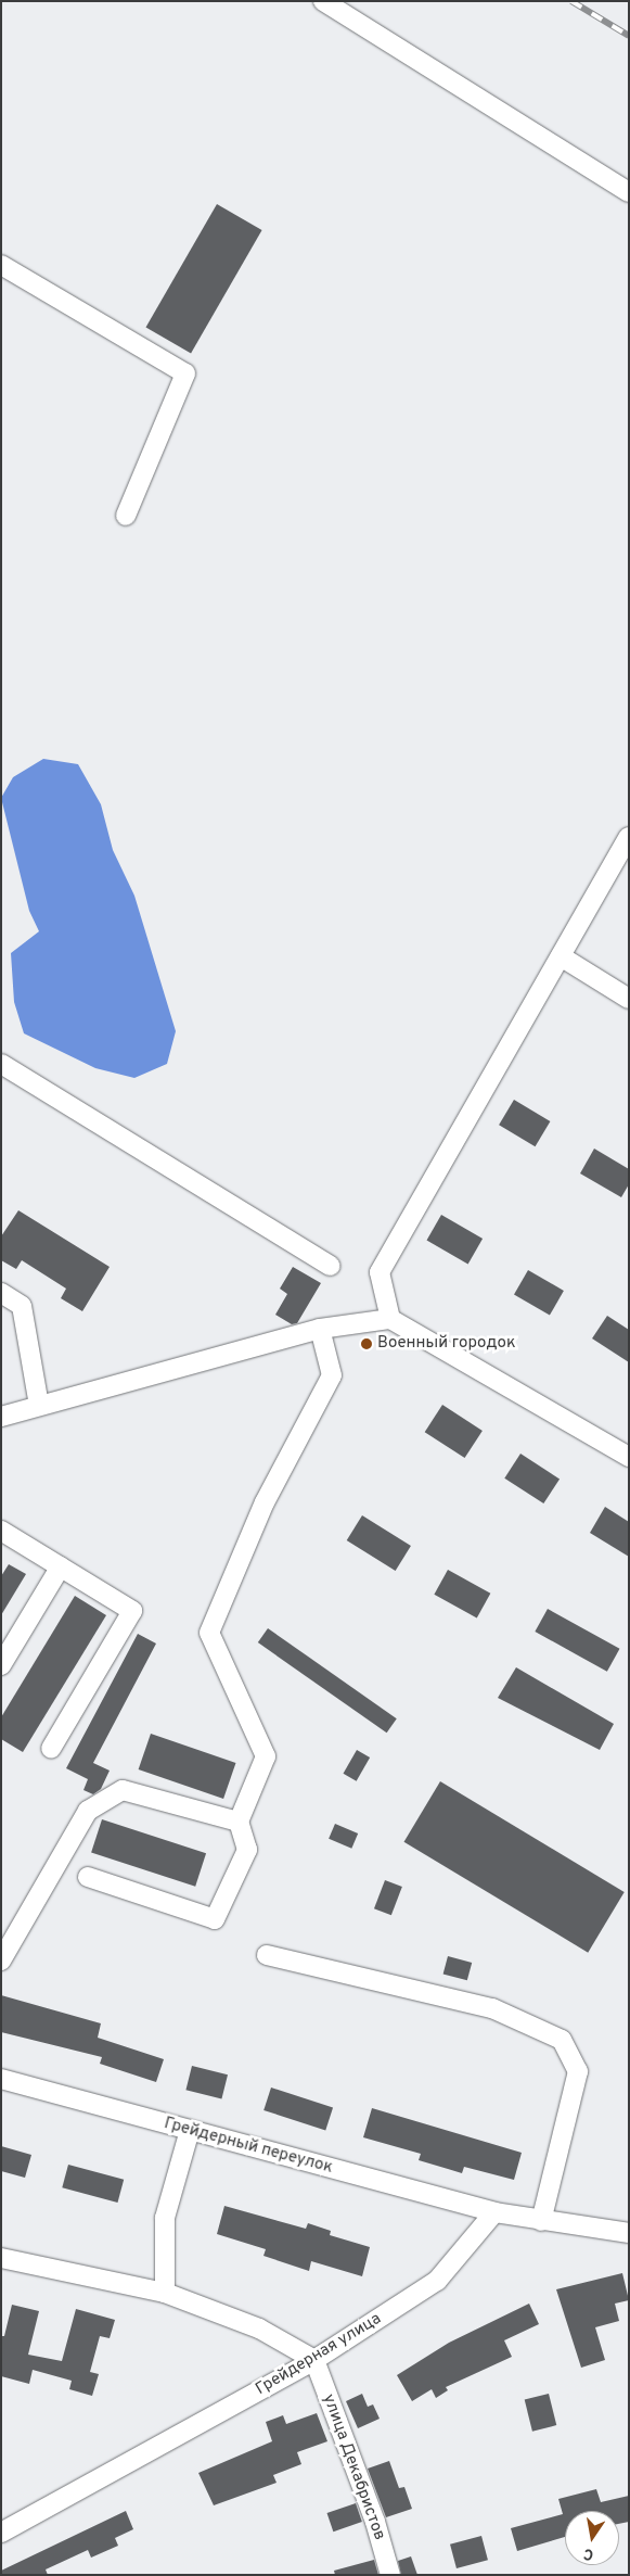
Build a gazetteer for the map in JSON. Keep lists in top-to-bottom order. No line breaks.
{"streets":{"street":["Грейдерный переулок","Грейдерная улица","улица Декабристов"]},"crossings":[["Грейдерный переулок","Грейдерная улица"],["Грейдерная улица","улица Декабристов"]],"places":["Военный городок"],"north":"bottom"}
